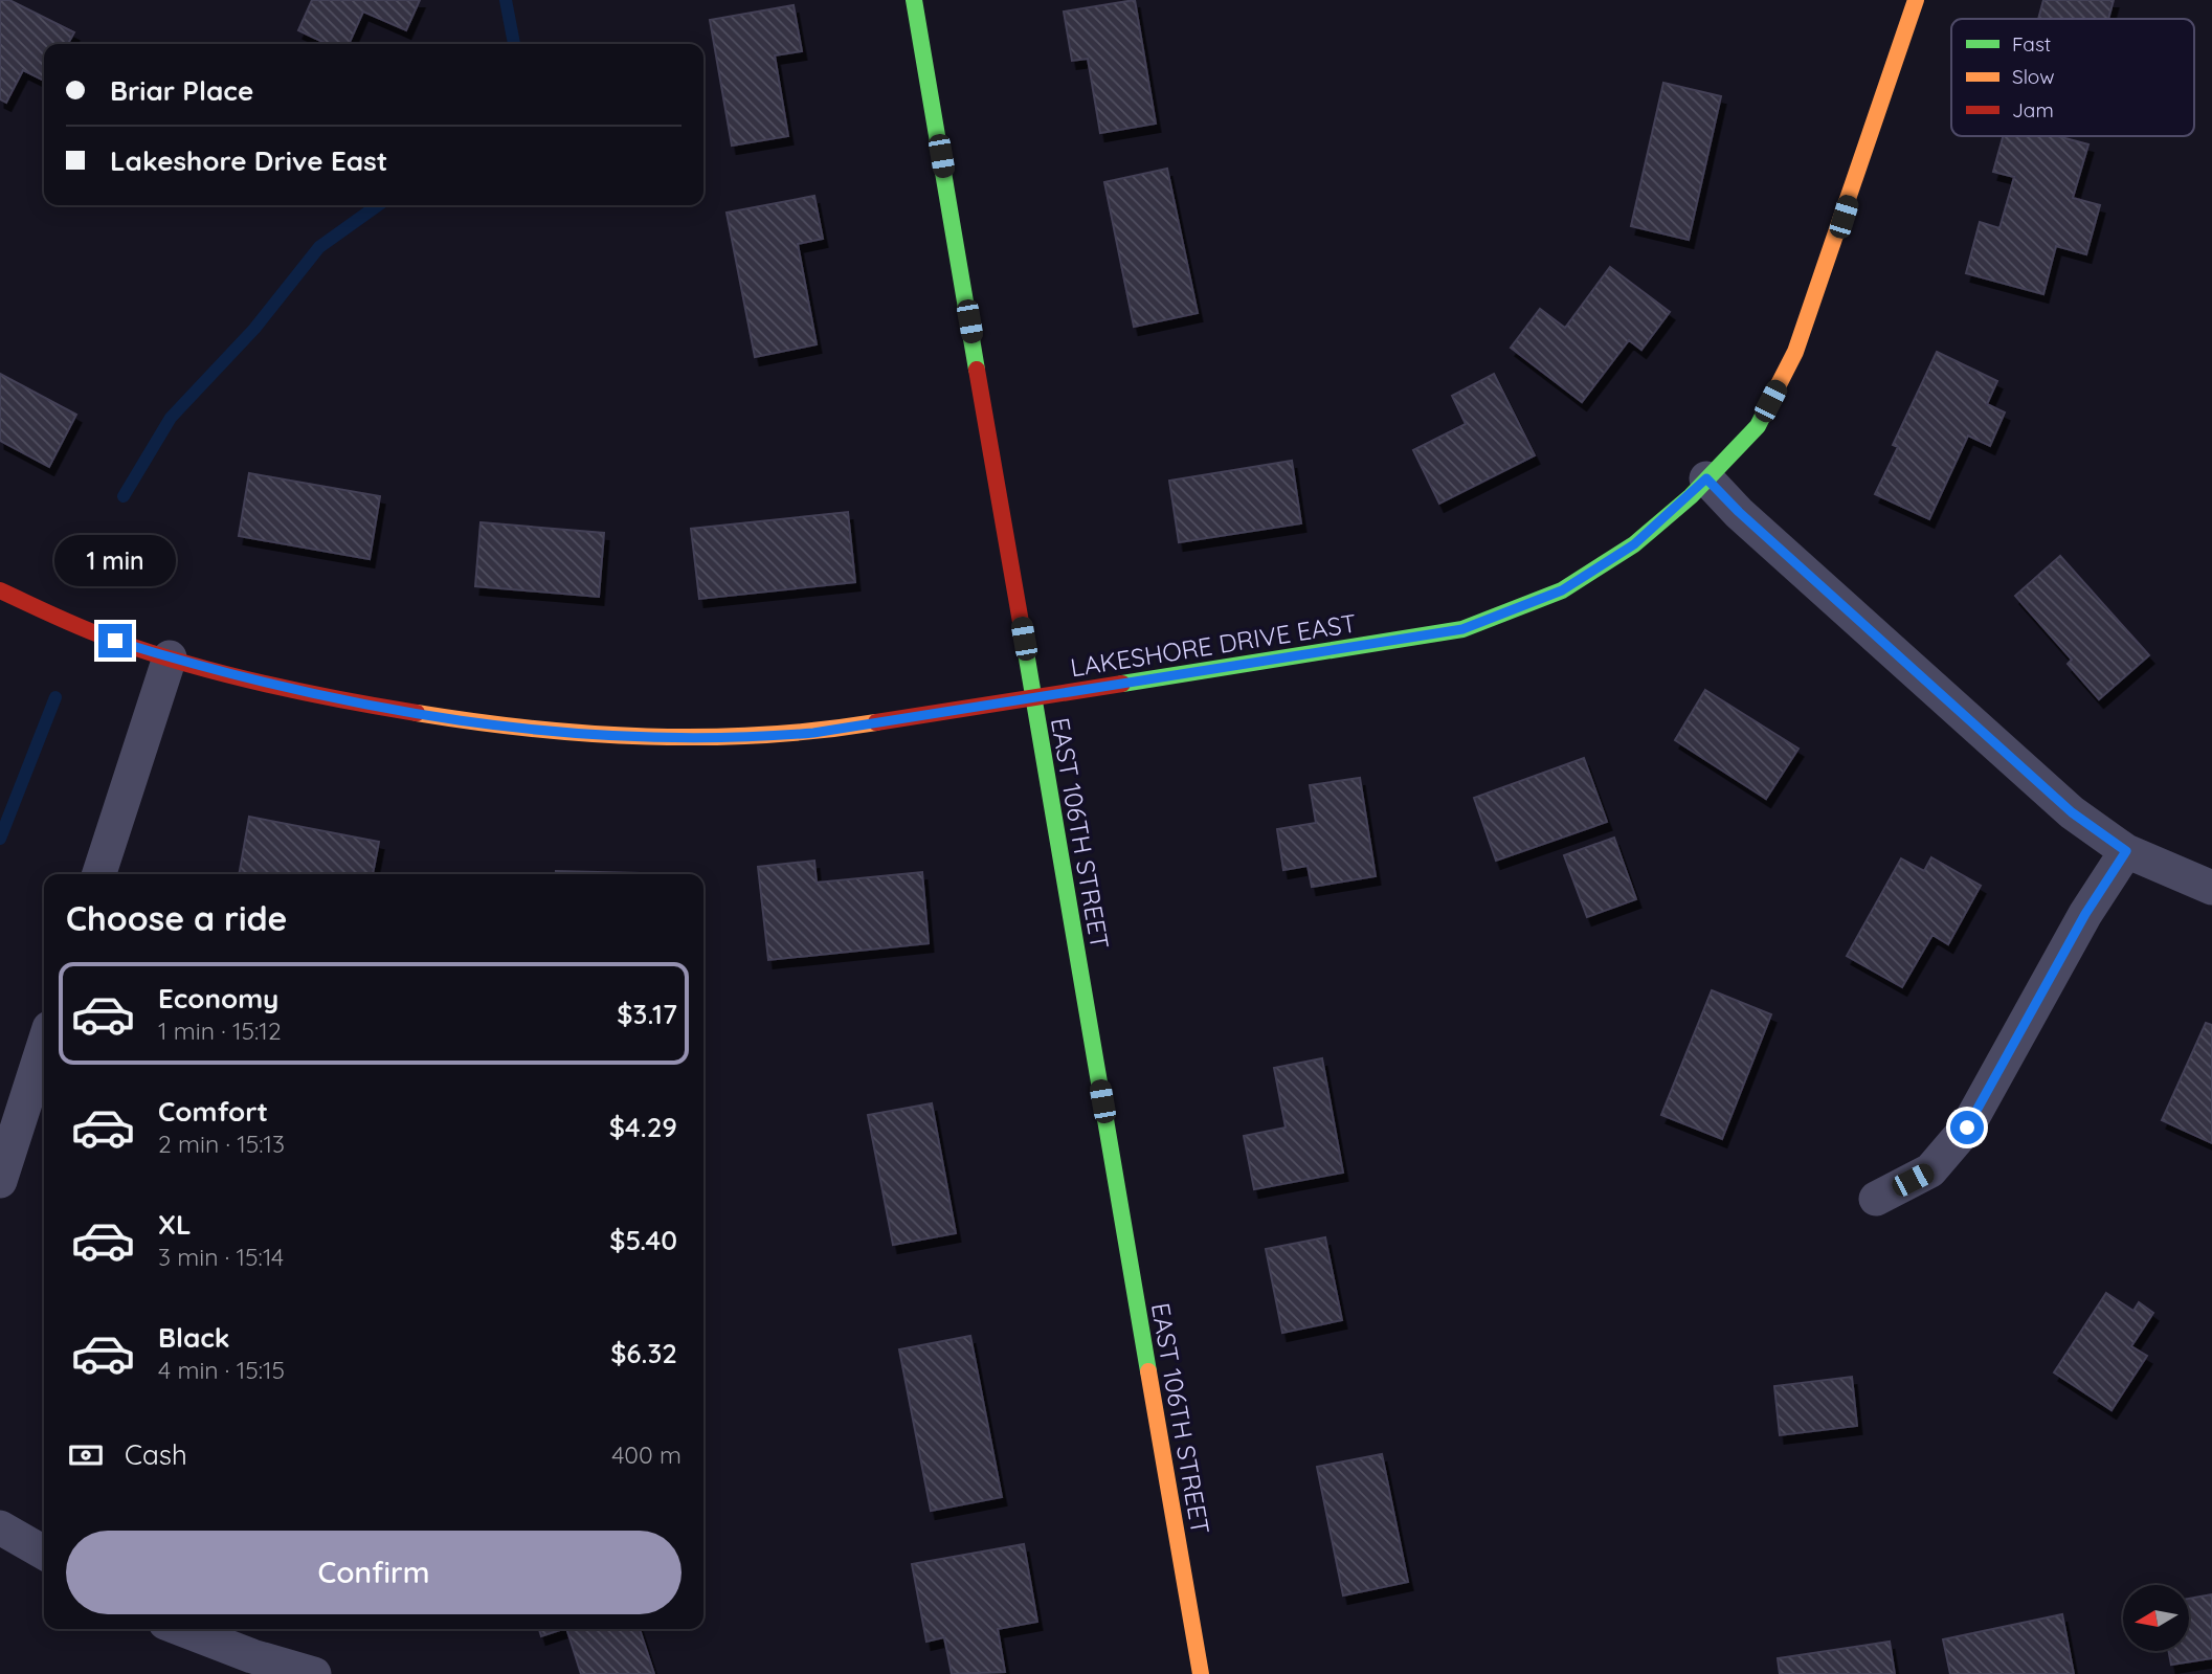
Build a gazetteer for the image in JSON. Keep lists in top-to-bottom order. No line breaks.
{"streets":{"street":["LAKESHORE DRIVE EAST","EAST 106TH STREET"]},"crossings":[["LAKESHORE DRIVE EAST","EAST 106TH STREET"]],"legend":["Fast","Slow","Jam"],"north":"left","page":{"banner":["Briar Place","Lakeshore Drive East"],"bubble":"1 min","heading":"Choose a ride","list":[{"name":"Economy","note":"1 min · 15:12","value":"$3.17"},{"name":"Comfort","note":"2 min · 15:13","value":"$4.29"},{"name":"XL","note":"3 min · 15:14","value":"$5.40"},{"name":"Black","note":"4 min · 15:15","value":"$6.32"}],"pay":["Cash","400 m"],"buttons":"Confirm"}}
